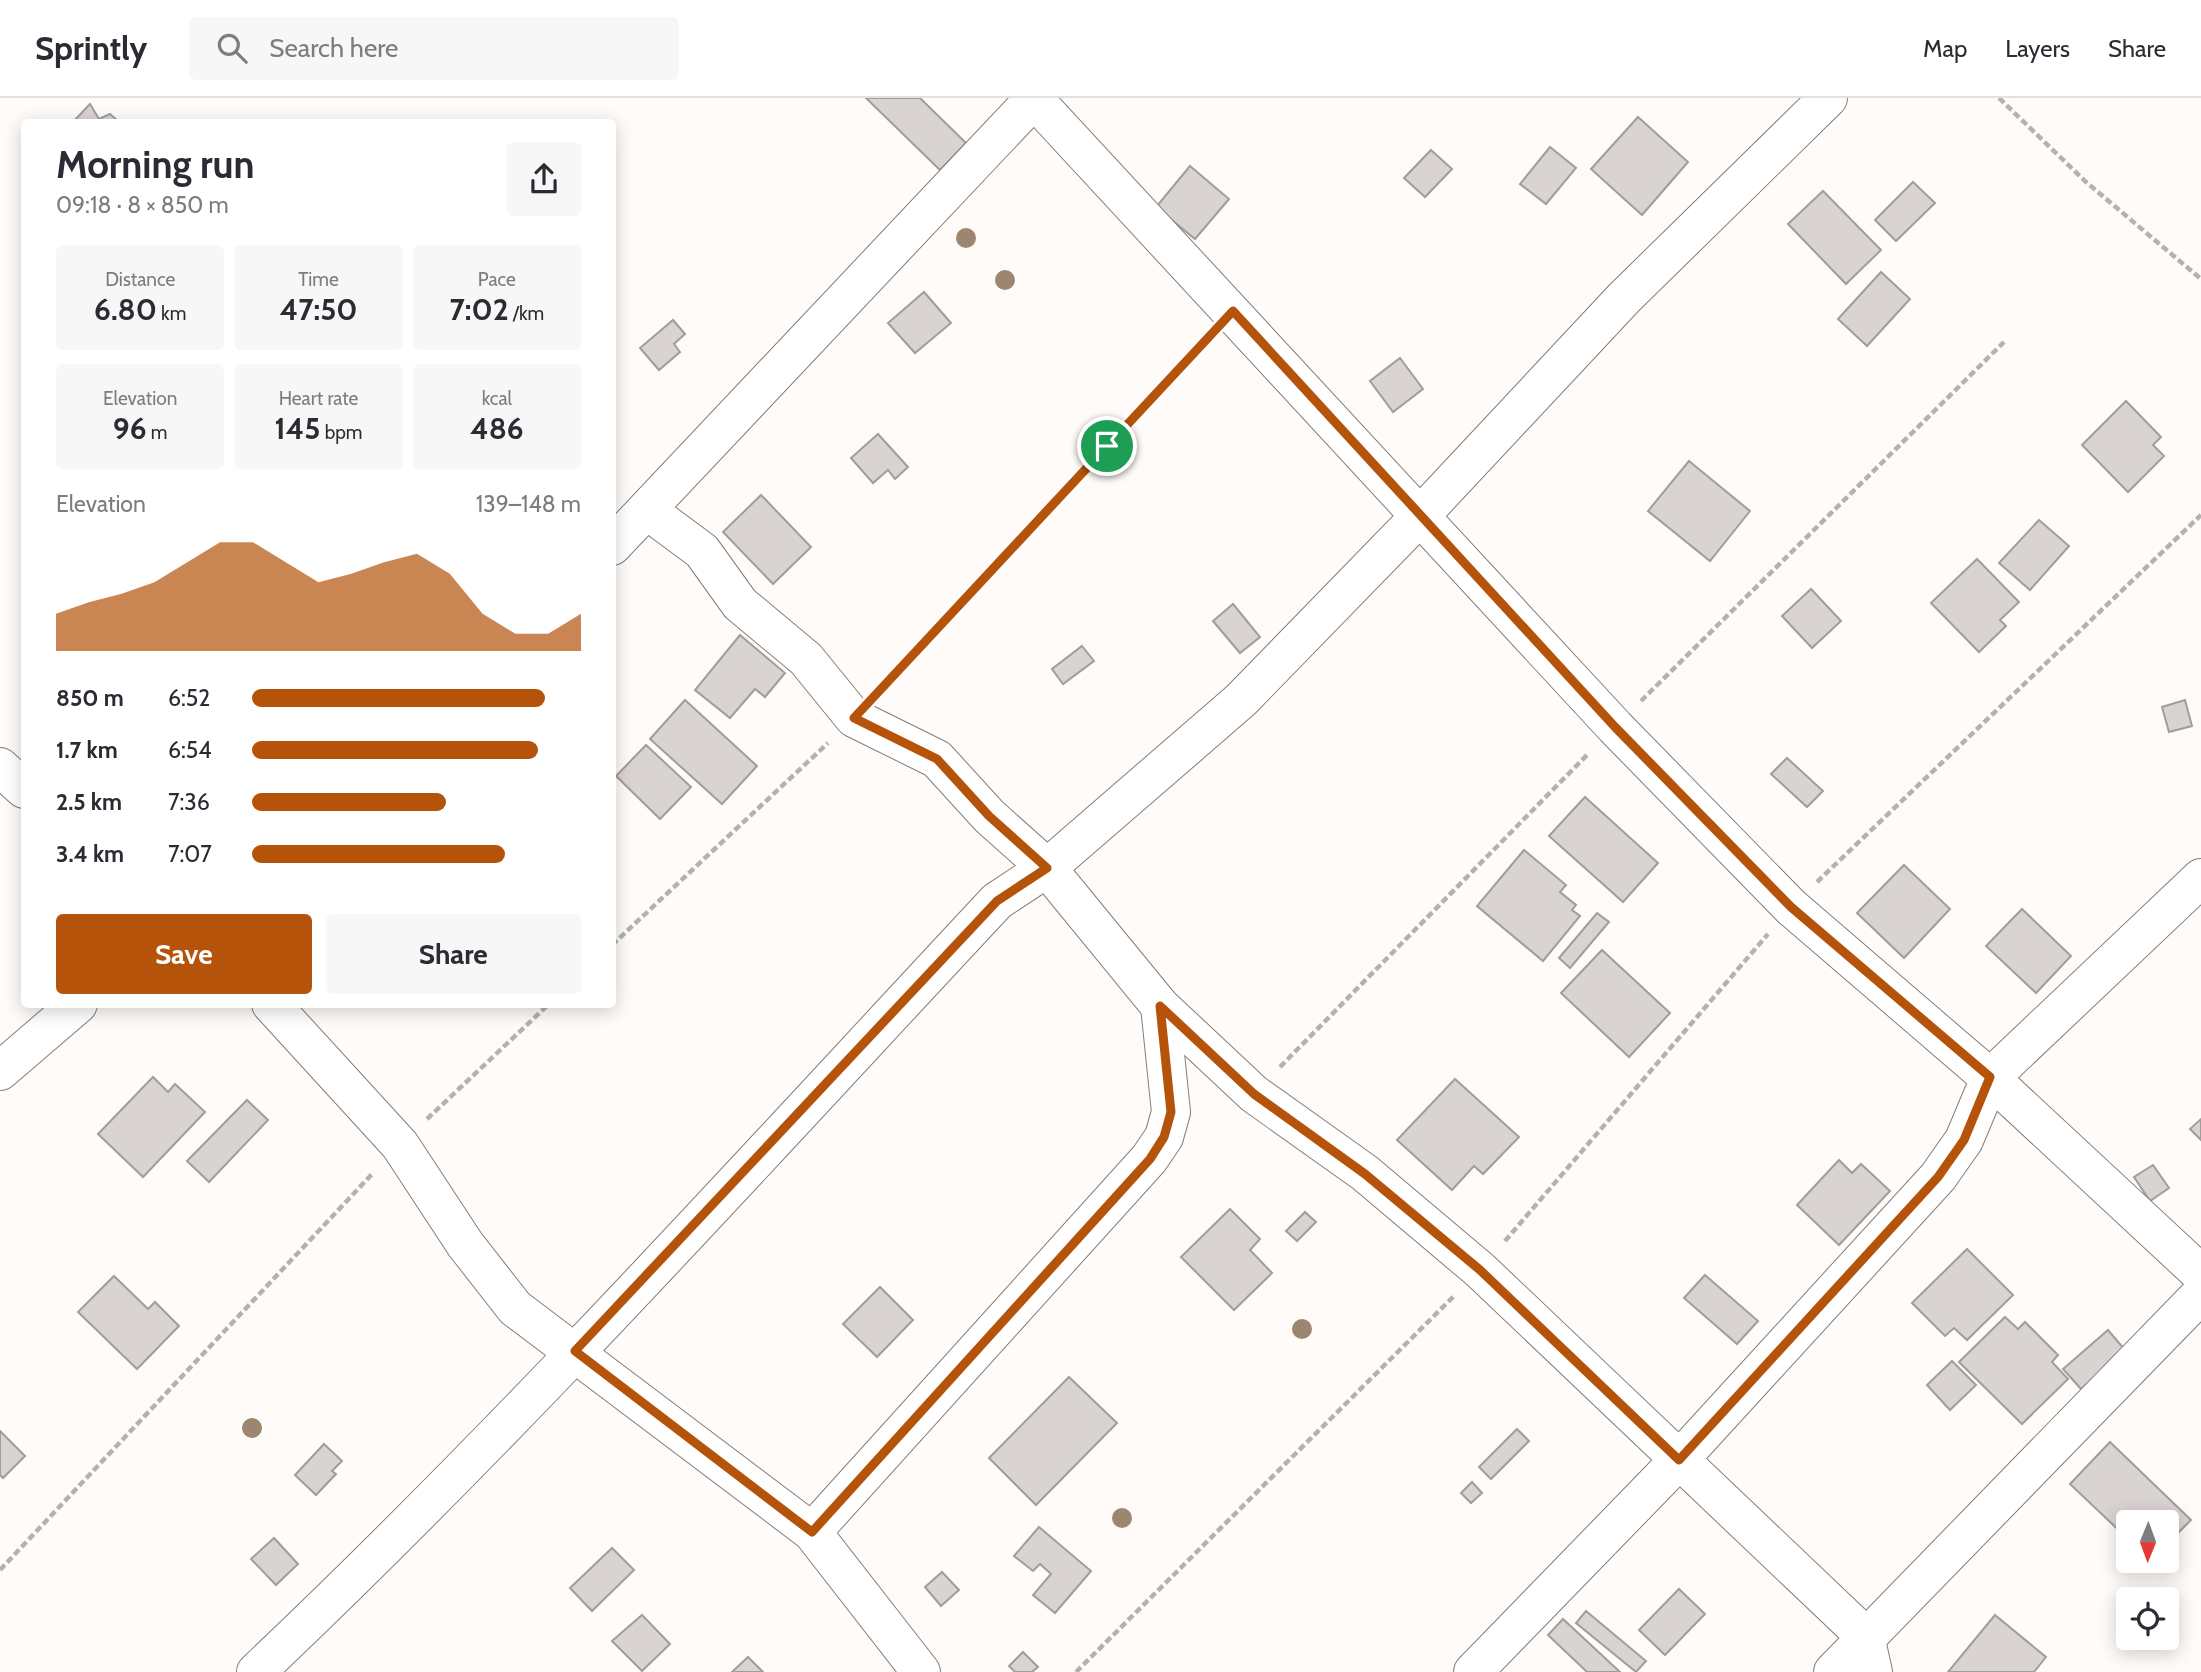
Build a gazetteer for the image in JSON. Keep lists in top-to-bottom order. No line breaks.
{"north":"bottom","page":{"header":"Sprintly","search":"Search here","nav":["Map","Layers","Share"],"heading":["Morning run","09:18 · 8 × 850 m"],"stats":[["Distance","6.80 km"],["Time","47:50"],["Pace","7:02 /km"],["Elevation","96 m"],["Heart rate","145 bpm"],["kcal","486"]],"chart":["Elevation","139–148 m"],"list":[{"name":"850 m","note":"6:52"},{"name":"1.7 km","note":"6:54"},{"name":"2.5 km","note":"7:36"},{"name":"3.4 km","note":"7:07"}],"buttons":["Save","Share"]}}
